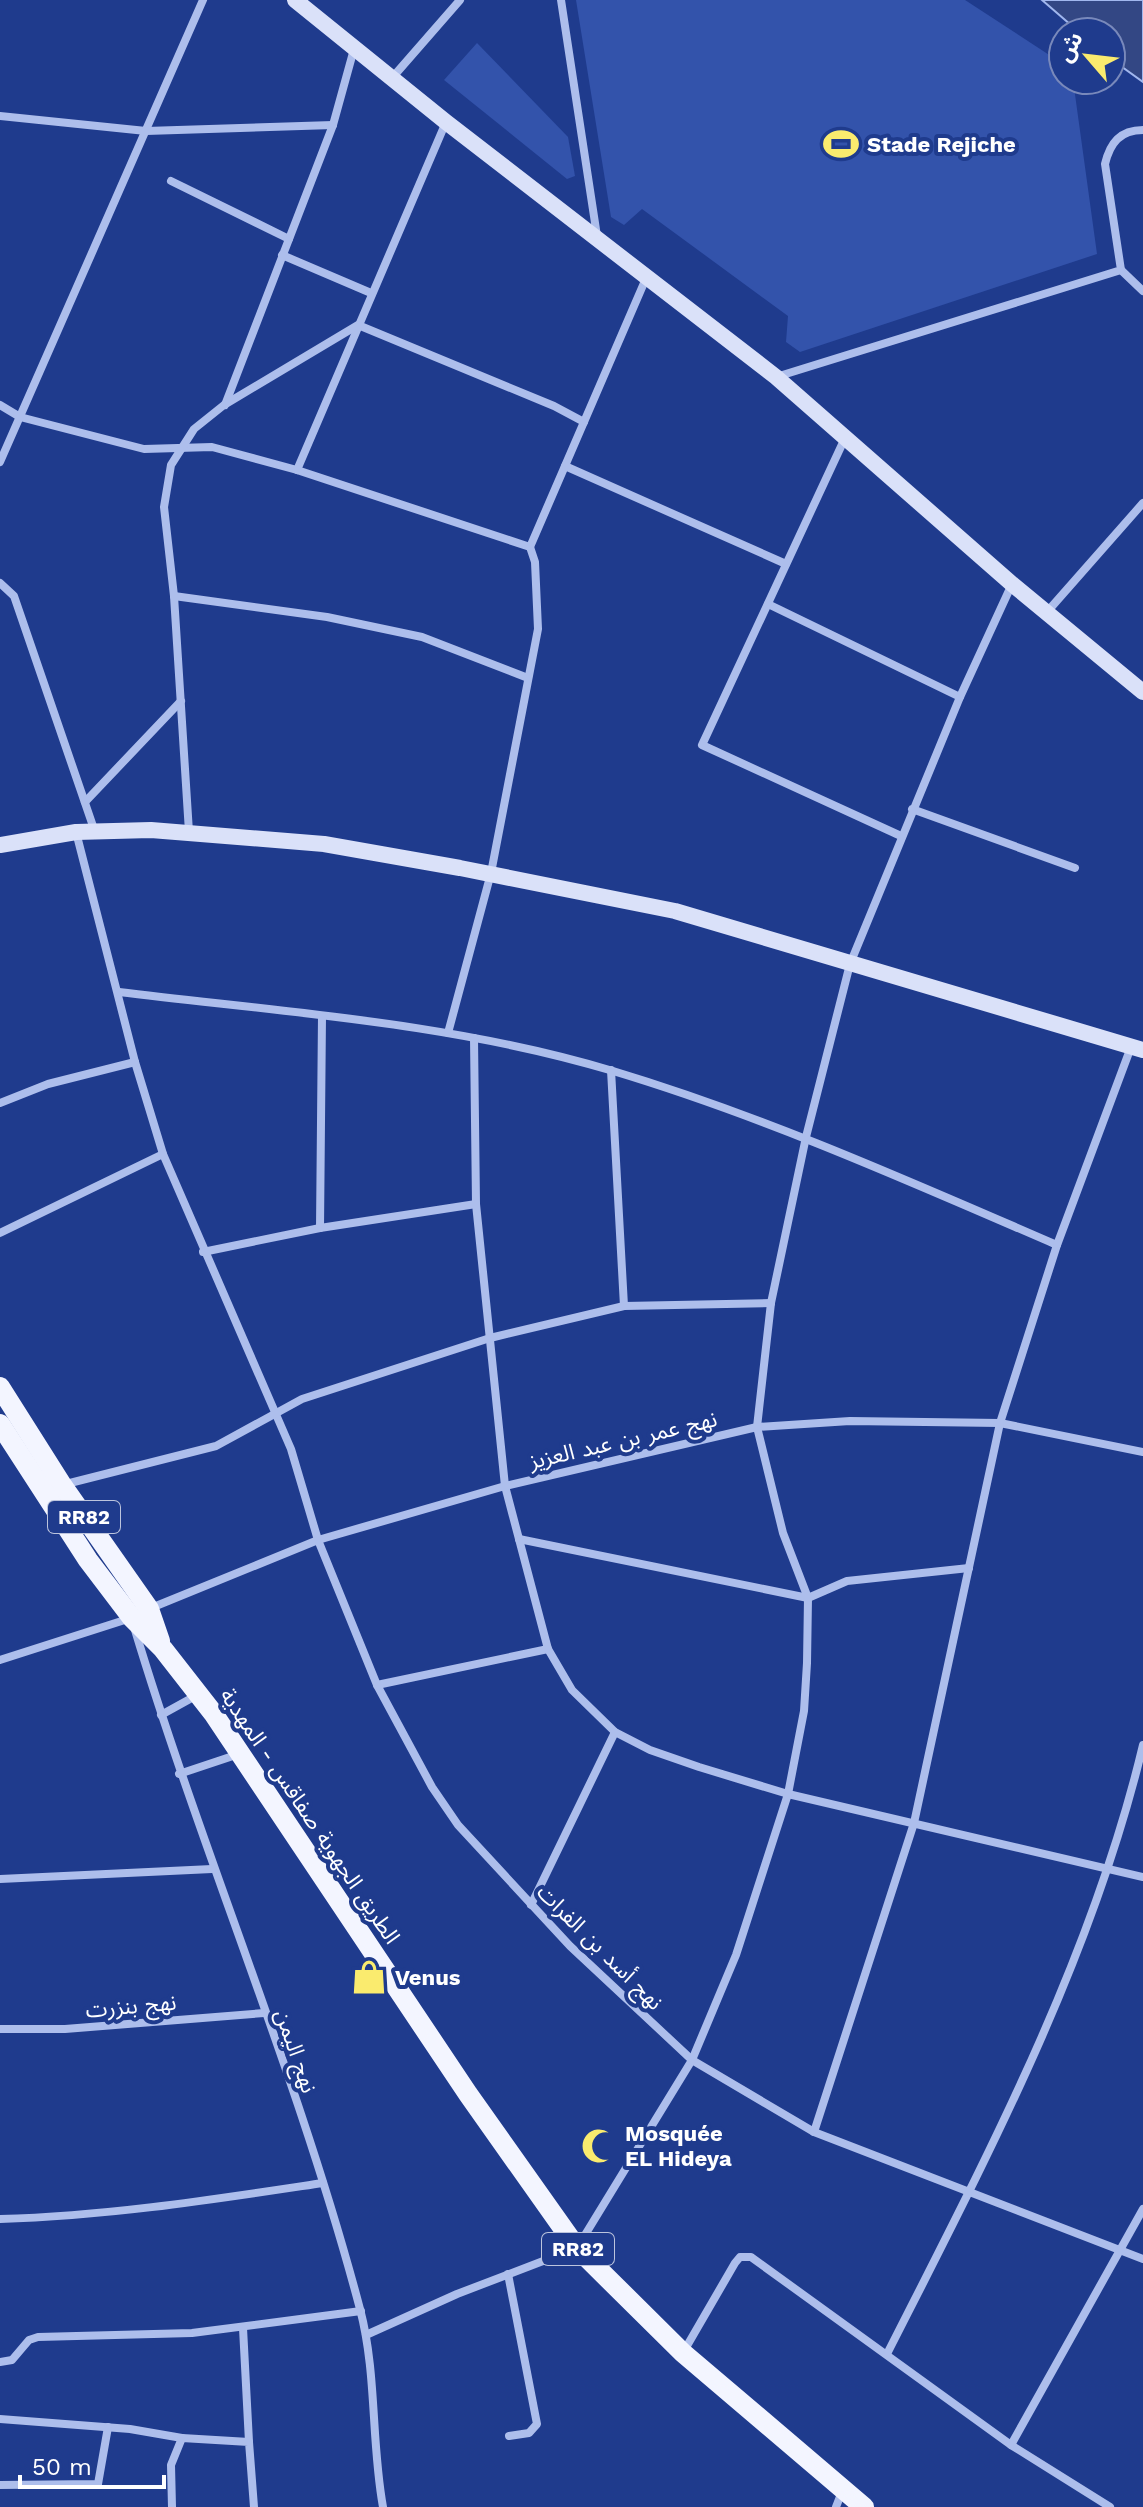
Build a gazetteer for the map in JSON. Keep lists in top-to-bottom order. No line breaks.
{"streets":{"main road":["RR82","الطريق الجهوية صفاقس - المهدية"],"street":["نهج عمر بن عبد العزيز","نهج أسد بن الفرات","نهج بنزرت","نهج اليمن"]},"crossings":[["نهج عمر بن عبد العزيز","الطريق الجهوية صفاقس - المهدية"],["نهج عمر بن عبد العزيز","نهج أسد بن الفرات"],["نهج عمر بن عبد العزيز","نهج اليمن"],["الطريق الجهوية صفاقس - المهدية","نهج اليمن"],["نهج بنزرت","نهج اليمن"]],"places":{"sports":["Stade Rejiche"],"shop":["Venus"],"mosque":["Mosquée EL Hideya"]},"scale_bar":"50 m","north":"top left"}
